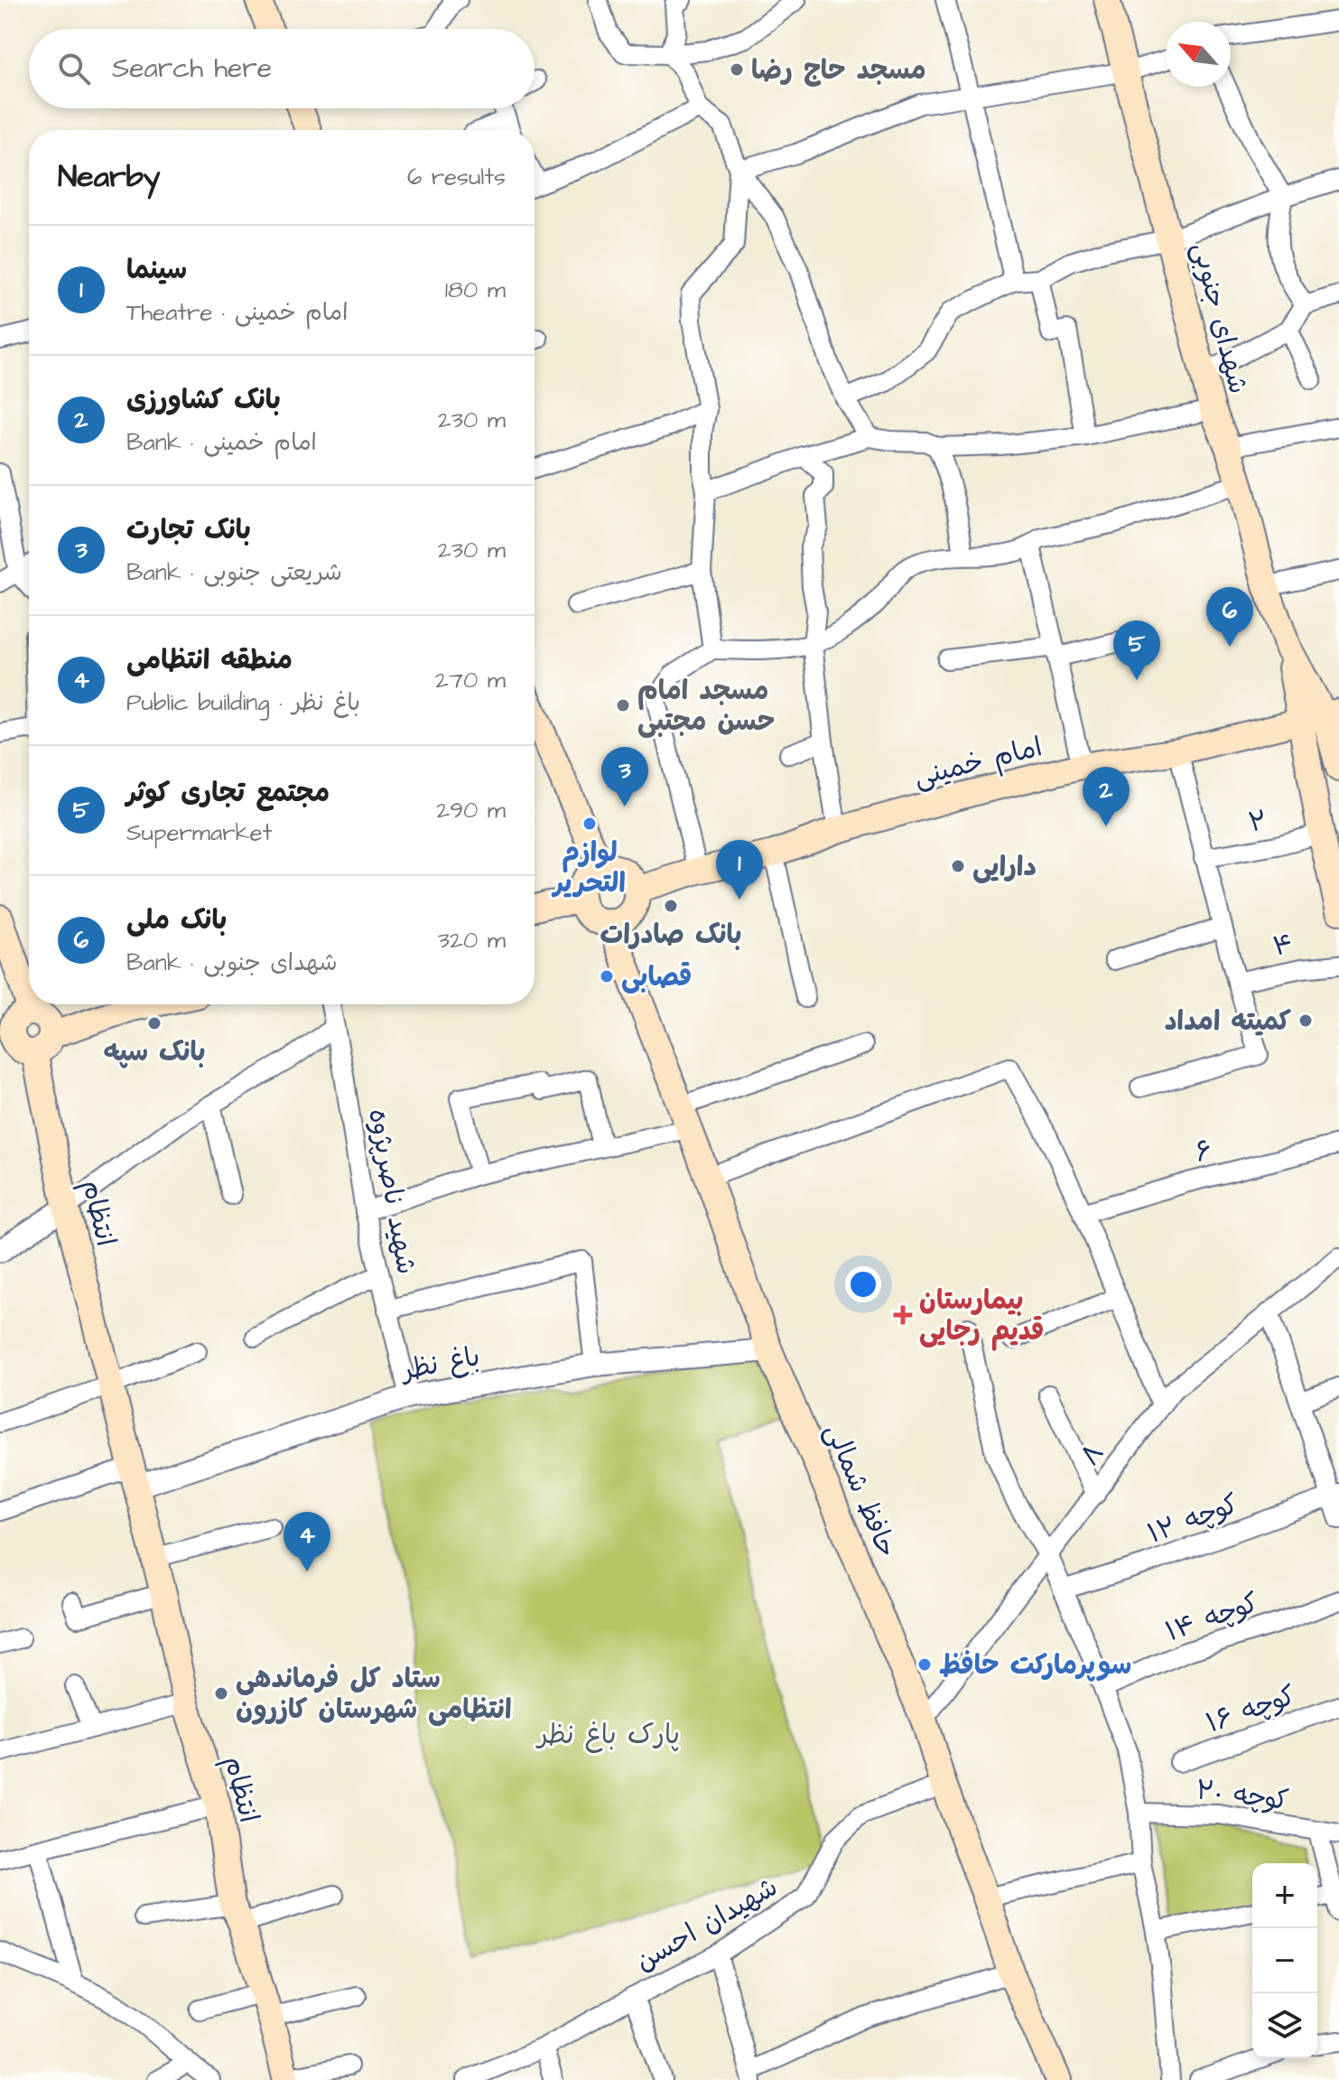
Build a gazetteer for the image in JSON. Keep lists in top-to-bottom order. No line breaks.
{"streets":{"main road":["شهدای جنوبی","امام خمینی","انتظام","حافظ شمالی"],"street":["۲","۴","۶","شهید ناصرپژوه","باغ نظر","۸","کوچه ۱۲","کوچه ۱۴","کوچه ۱۶","کوچه ۲۰","شهیدان احسن"]},"crossings":[["شهدای جنوبی","امام خمینی"],["امام خمینی","حافظ شمالی"],["شهید ناصرپژوه","باغ نظر"],["انتظام","باغ نظر"],["باغ نظر","حافظ شمالی"],["۸","حافظ شمالی"],["حافظ شمالی","شهیدان احسن"]],"parks":["پارک باغ نظر"],"places":{"other":["مسجد حاج رضا","مسجد امام حسن مجتبی","لوازم التحریر","دارایی","بانک صادرات","قصابی","کمیته امداد","بانک سپه","سوپرمارکت حافظ","ستاد کل فرماندهی انتظامی شهرستان کازرون"],"health":["بیمارستان قدیم رجایی"]},"north":"top left","page":{"search":"Search here","heading":["Nearby","6 results"],"list":[{"mark":"1","name":"سینما","note":"Theatre · امام خمینی","value":"180 m"},{"mark":"2","name":"بانک کشاورزی","note":"Bank · امام خمینی","value":"230 m"},{"mark":"3","name":"بانک تجارت","note":"Bank · شریعتی جنوبی","value":"230 m"},{"mark":"4","name":"منطقه انتظامی","note":"Public building · باغ نظر","value":"270 m"},{"mark":"5","name":"مجتمع تجاری کوثر","note":"Supermarket","value":"290 m"},{"mark":"6","name":"بانک ملی","note":"Bank · شهدای جنوبی","value":"320 m"}],"pins":["6","5","3","2","1","4"],"map_buttons":["+","−"]}}
